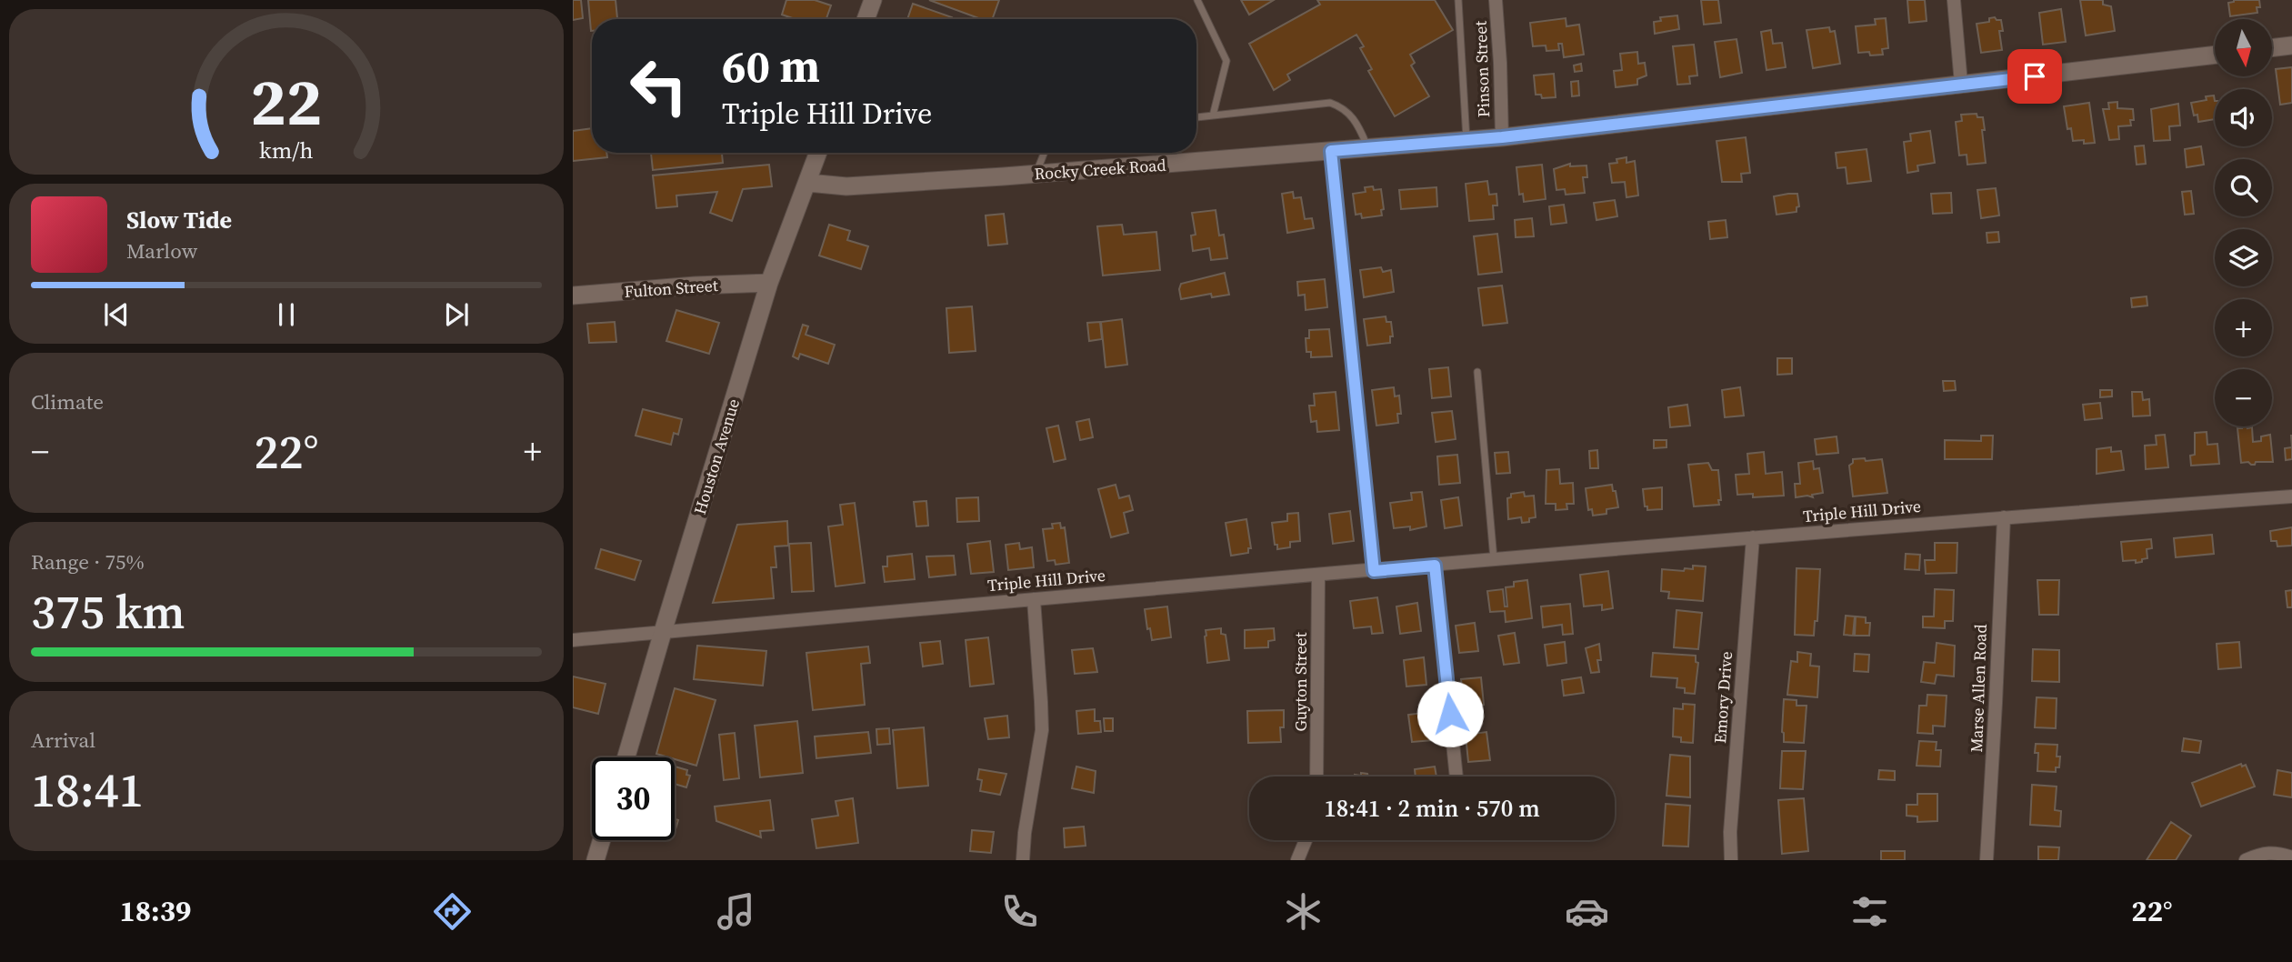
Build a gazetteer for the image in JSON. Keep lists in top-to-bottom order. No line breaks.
{"streets":{"street":["Pinson Street","Rocky Creek Road","Fulton Street","Houston Avenue","Triple Hill Drive","Guyton Street","Marse Allen Road","Emory Drive"]},"crossings":[["Pinson Street","Rocky Creek Road"],["Rocky Creek Road","Houston Avenue"],["Fulton Street","Houston Avenue"],["Houston Avenue","Triple Hill Drive"],["Triple Hill Drive","Guyton Street"],["Triple Hill Drive","Marse Allen Road"],["Triple Hill Drive","Emory Drive"]],"north":"bottom","page":{"map_buttons":["+","−"],"turn":["60 m","Triple Hill Drive"],"song":["Slow Tide","Marlow"],"tile":["Climate",["Range · 75%","375 km"],["Arrival","18:41"]],"heat":["−","22°","+"],"limit":"30","trip":"18:41 · 2 min · 570 m","tabs":["18:39","22°"],"gauge":["22","km/h"]}}
